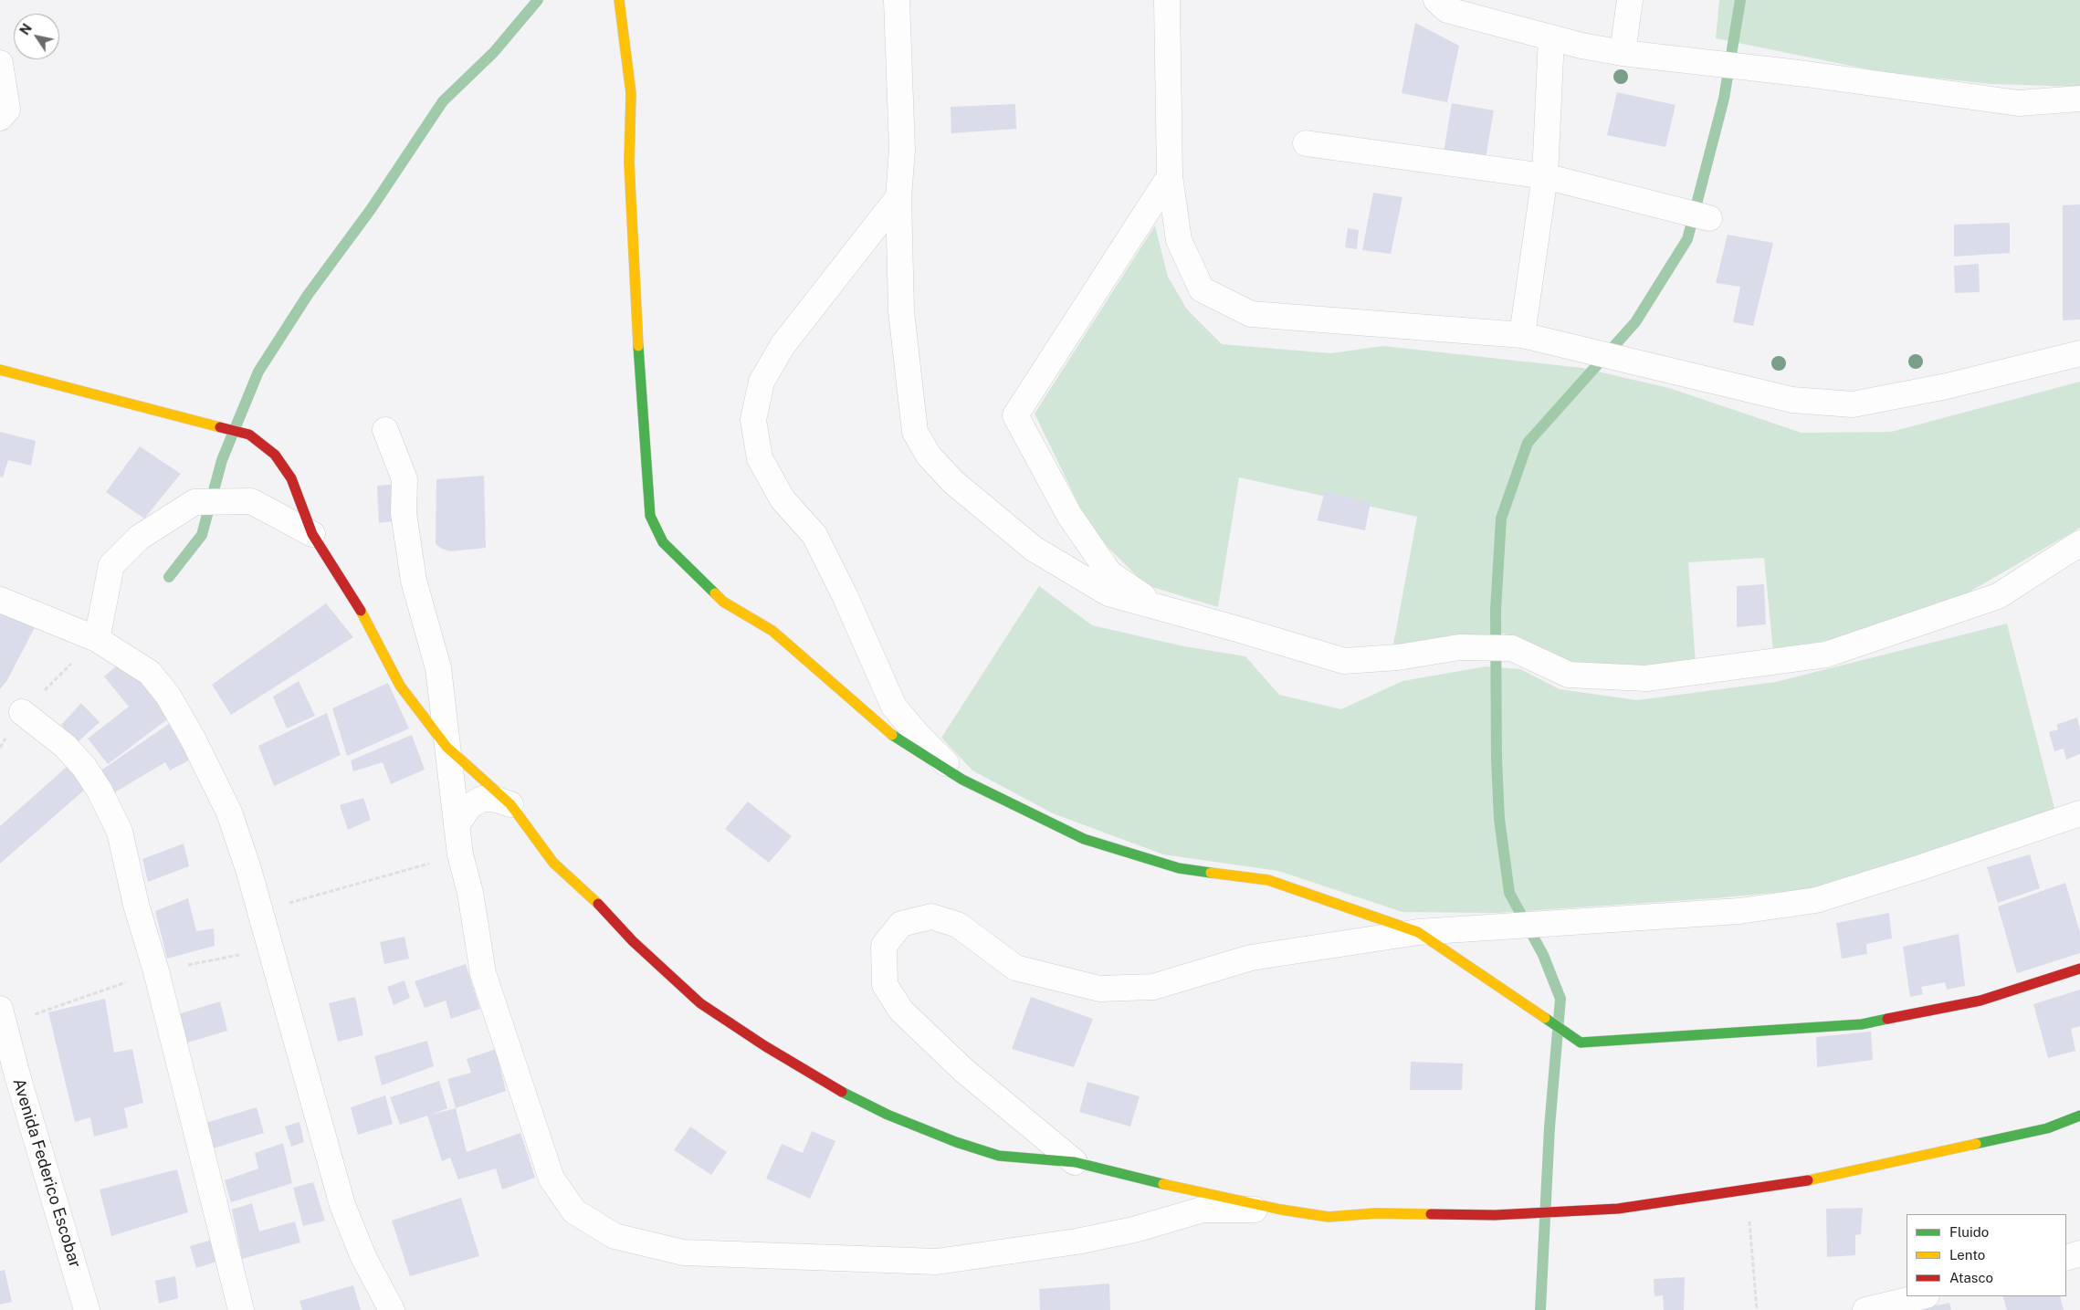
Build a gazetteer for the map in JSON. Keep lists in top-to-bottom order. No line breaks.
{"streets":{"street":["Avenida Federico Escobar"]},"legend":["Fluido","Lento","Atasco"],"north":"top left"}
